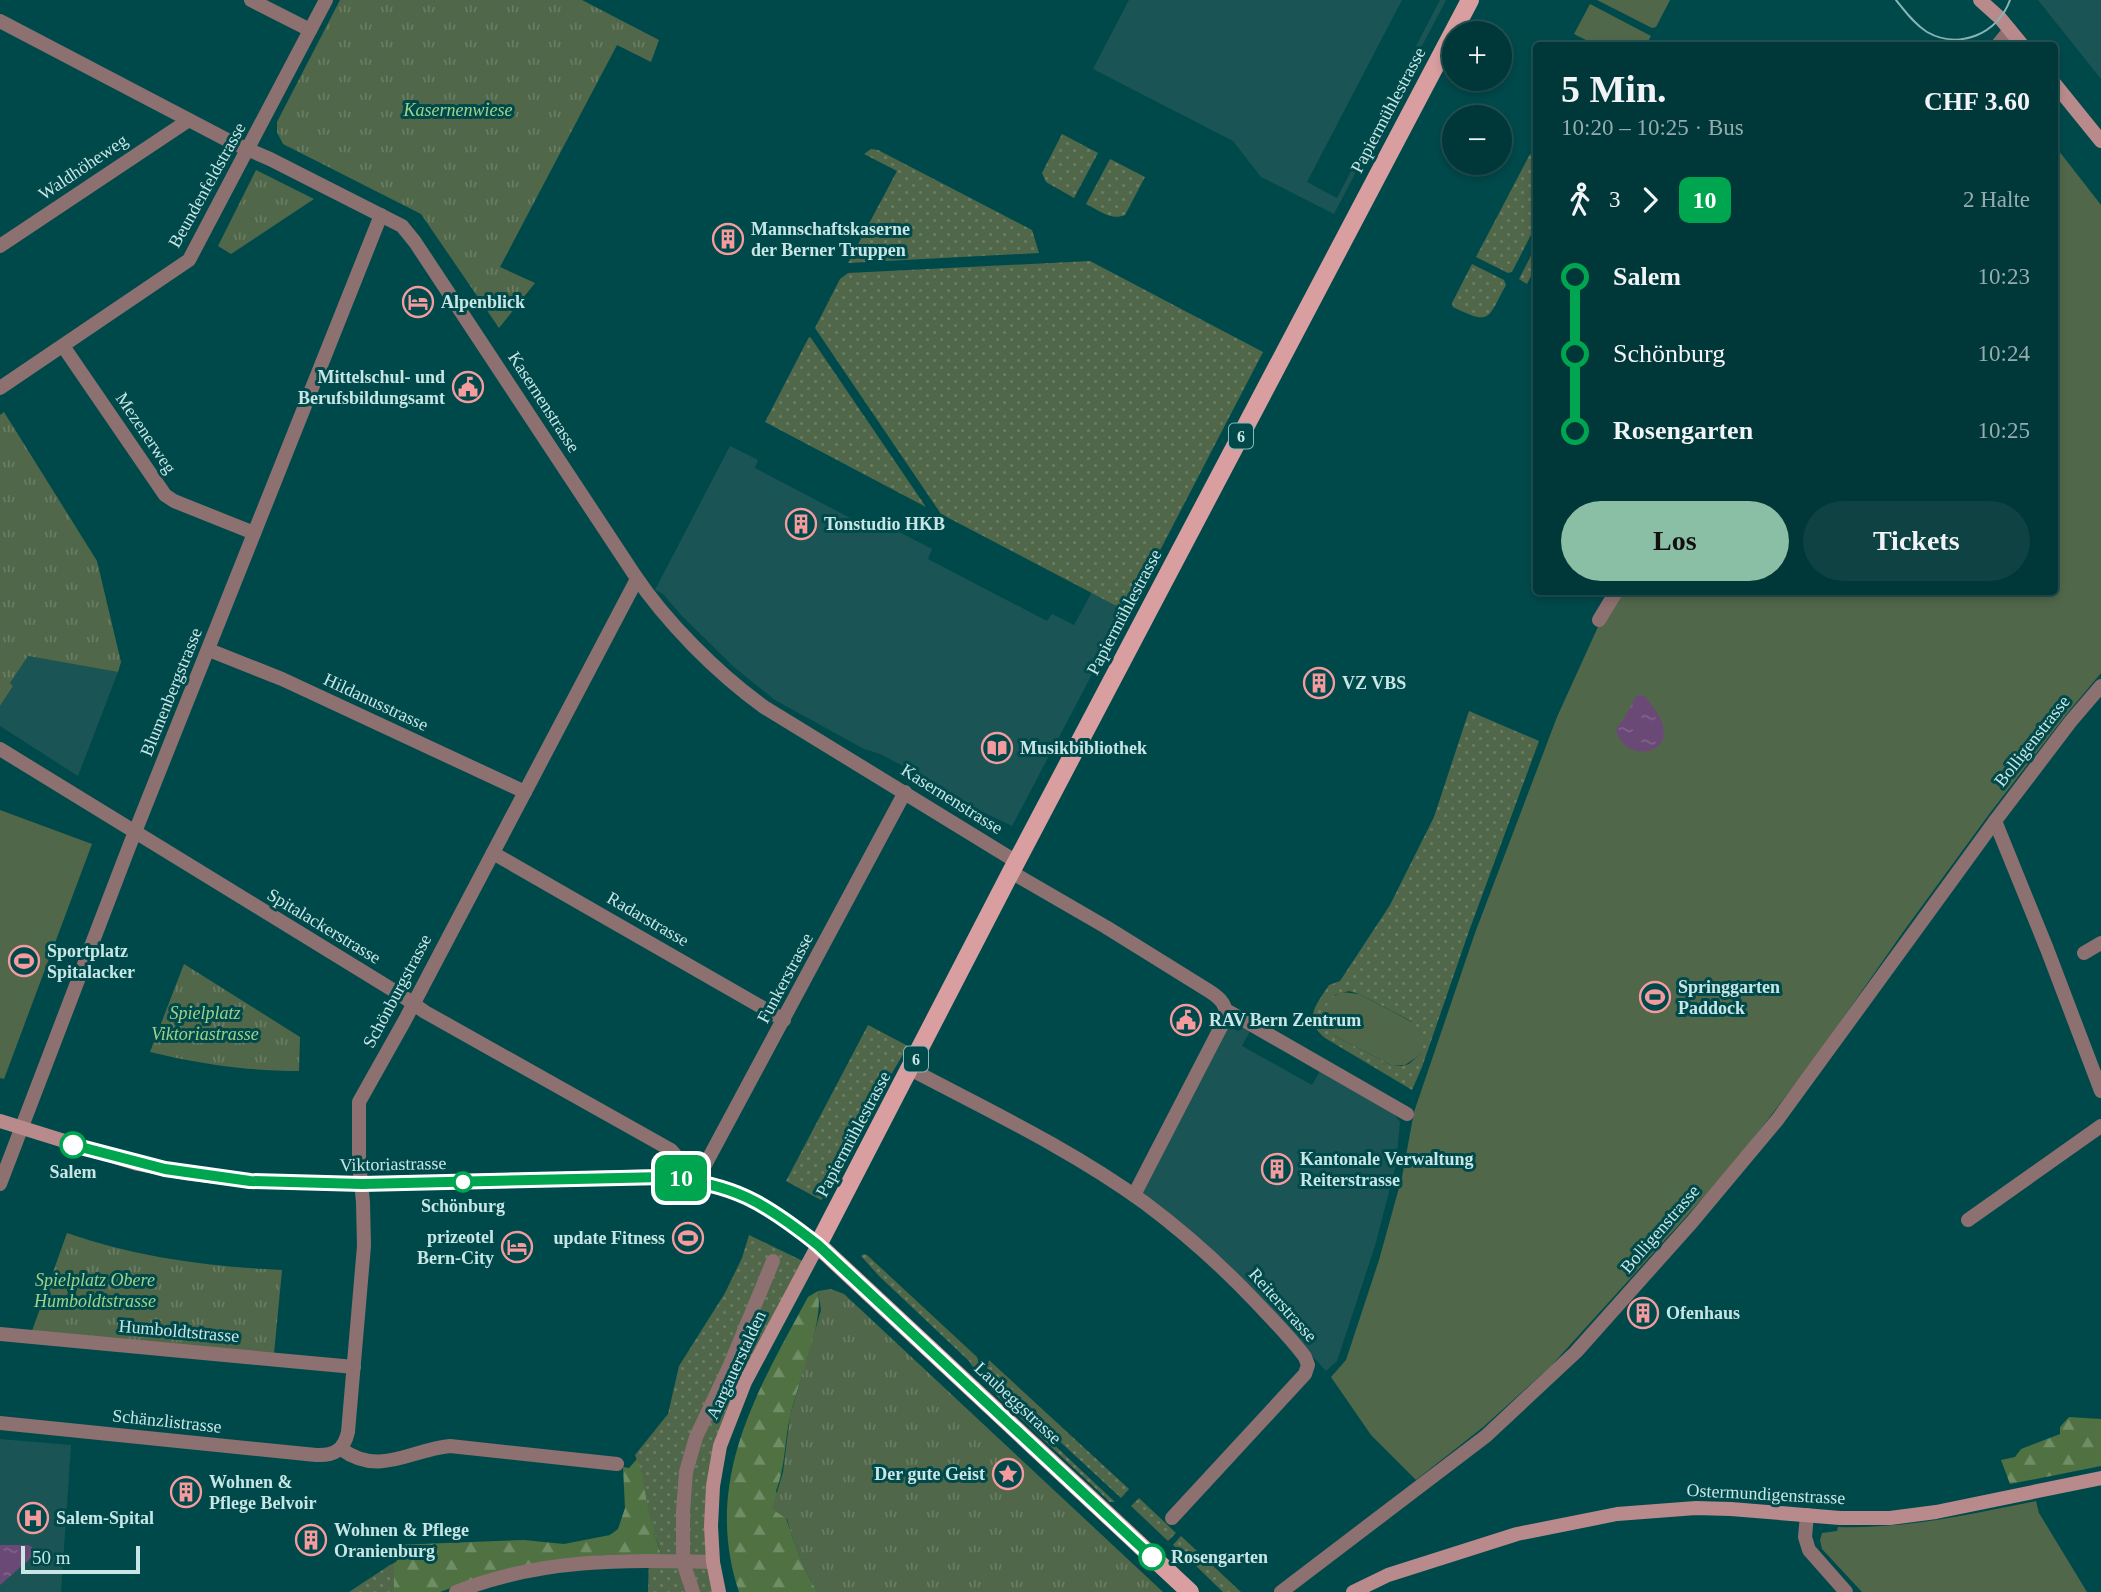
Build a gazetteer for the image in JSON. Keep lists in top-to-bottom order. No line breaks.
{"streets":{"main road":["Papiermühlestrasse","6","Viktoriastrasse","Aargauerstalden","Laubeggstrasse","Ostermundigenstrasse"],"street":["Waldhöheweg","Beundenfeldstrasse","Kasernenstrasse","Mezenerweg","Blumenbergstrasse","Hildanusstrasse","Bolligenstrasse","Radarstrasse","Spitalackerstrasse","Funkerstrasse","Schönburgstrasse","Reiterstrasse","Humboldtstrasse","Schänzlistrasse"]},"crossings":[["Papiermühlestrasse","Kasernenstrasse"],["Papiermühlestrasse","Viktoriastrasse"],["Papiermühlestrasse","Reiterstrasse"],["Papiermühlestrasse","Aargauerstalden"],["Papiermühlestrasse","Laubeggstrasse"],["Waldhöheweg","Kasernenstrasse"],["Beundenfeldstrasse","Kasernenstrasse"],["Beundenfeldstrasse","Mezenerweg"],["Kasernenstrasse","Blumenbergstrasse"],["Kasernenstrasse","Funkerstrasse"],["Kasernenstrasse","Schönburgstrasse"],["Mezenerweg","Blumenbergstrasse"],["Blumenbergstrasse","Hildanusstrasse"],["Blumenbergstrasse","Spitalackerstrasse"],["Blumenbergstrasse","Viktoriastrasse"],["Hildanusstrasse","Schönburgstrasse"],["Radarstrasse","Funkerstrasse"],["Radarstrasse","Schönburgstrasse"],["Spitalackerstrasse","Funkerstrasse"],["Spitalackerstrasse","Schönburgstrasse"],["Spitalackerstrasse","Viktoriastrasse"],["Funkerstrasse","Viktoriastrasse"],["Schönburgstrasse","Viktoriastrasse"],["Schönburgstrasse","Humboldtstrasse"],["Schönburgstrasse","Schänzlistrasse"],["Viktoriastrasse","Aargauerstalden"],["Viktoriastrasse","Laubeggstrasse"],["Aargauerstalden","Laubeggstrasse"]],"parks":["Kasernenwiese","Spielplatz Viktoriastrasse","Spielplatz Obere Humboldtstrasse"],"places":{"building":["Mannschaftskaserne der Berner Truppen","Tonstudio HKB","VZ VBS","Kantonale Verwaltung Reiterstrasse","Ofenhaus","Wohnen & Pflege Belvoir","Wohnen & Pflege Oranienburg"],"hotel":["Alpenblick","prizeotel Bern-City"],"public building":["Mittelschul- und Berufsbildungsamt","RAV Bern Zentrum"],"library":["Musikbibliothek"],"sports":["Sportplatz Spitalacker","Springgarten Paddock","update Fitness"],"other":["Salem","Schönburg","Rosengarten"],"place":["Der gute Geist"],"hospital":["Salem-Spital"]},"lines":["bus line 10"],"scale_bar":"50 m","page":{"on_map":"10","map_buttons":["+","−"],"heading":["5 Min.","10:20 – 10:25 · Bus","CHF 3.60"],"legs":["3","10","2 Halte"],"list":[{"name":"Salem","value":"10:23"},{"name":"Schönburg","value":"10:24"},{"name":"Rosengarten","value":"10:25"}],"buttons":["Los","Tickets"],"scale":"50 m"}}
